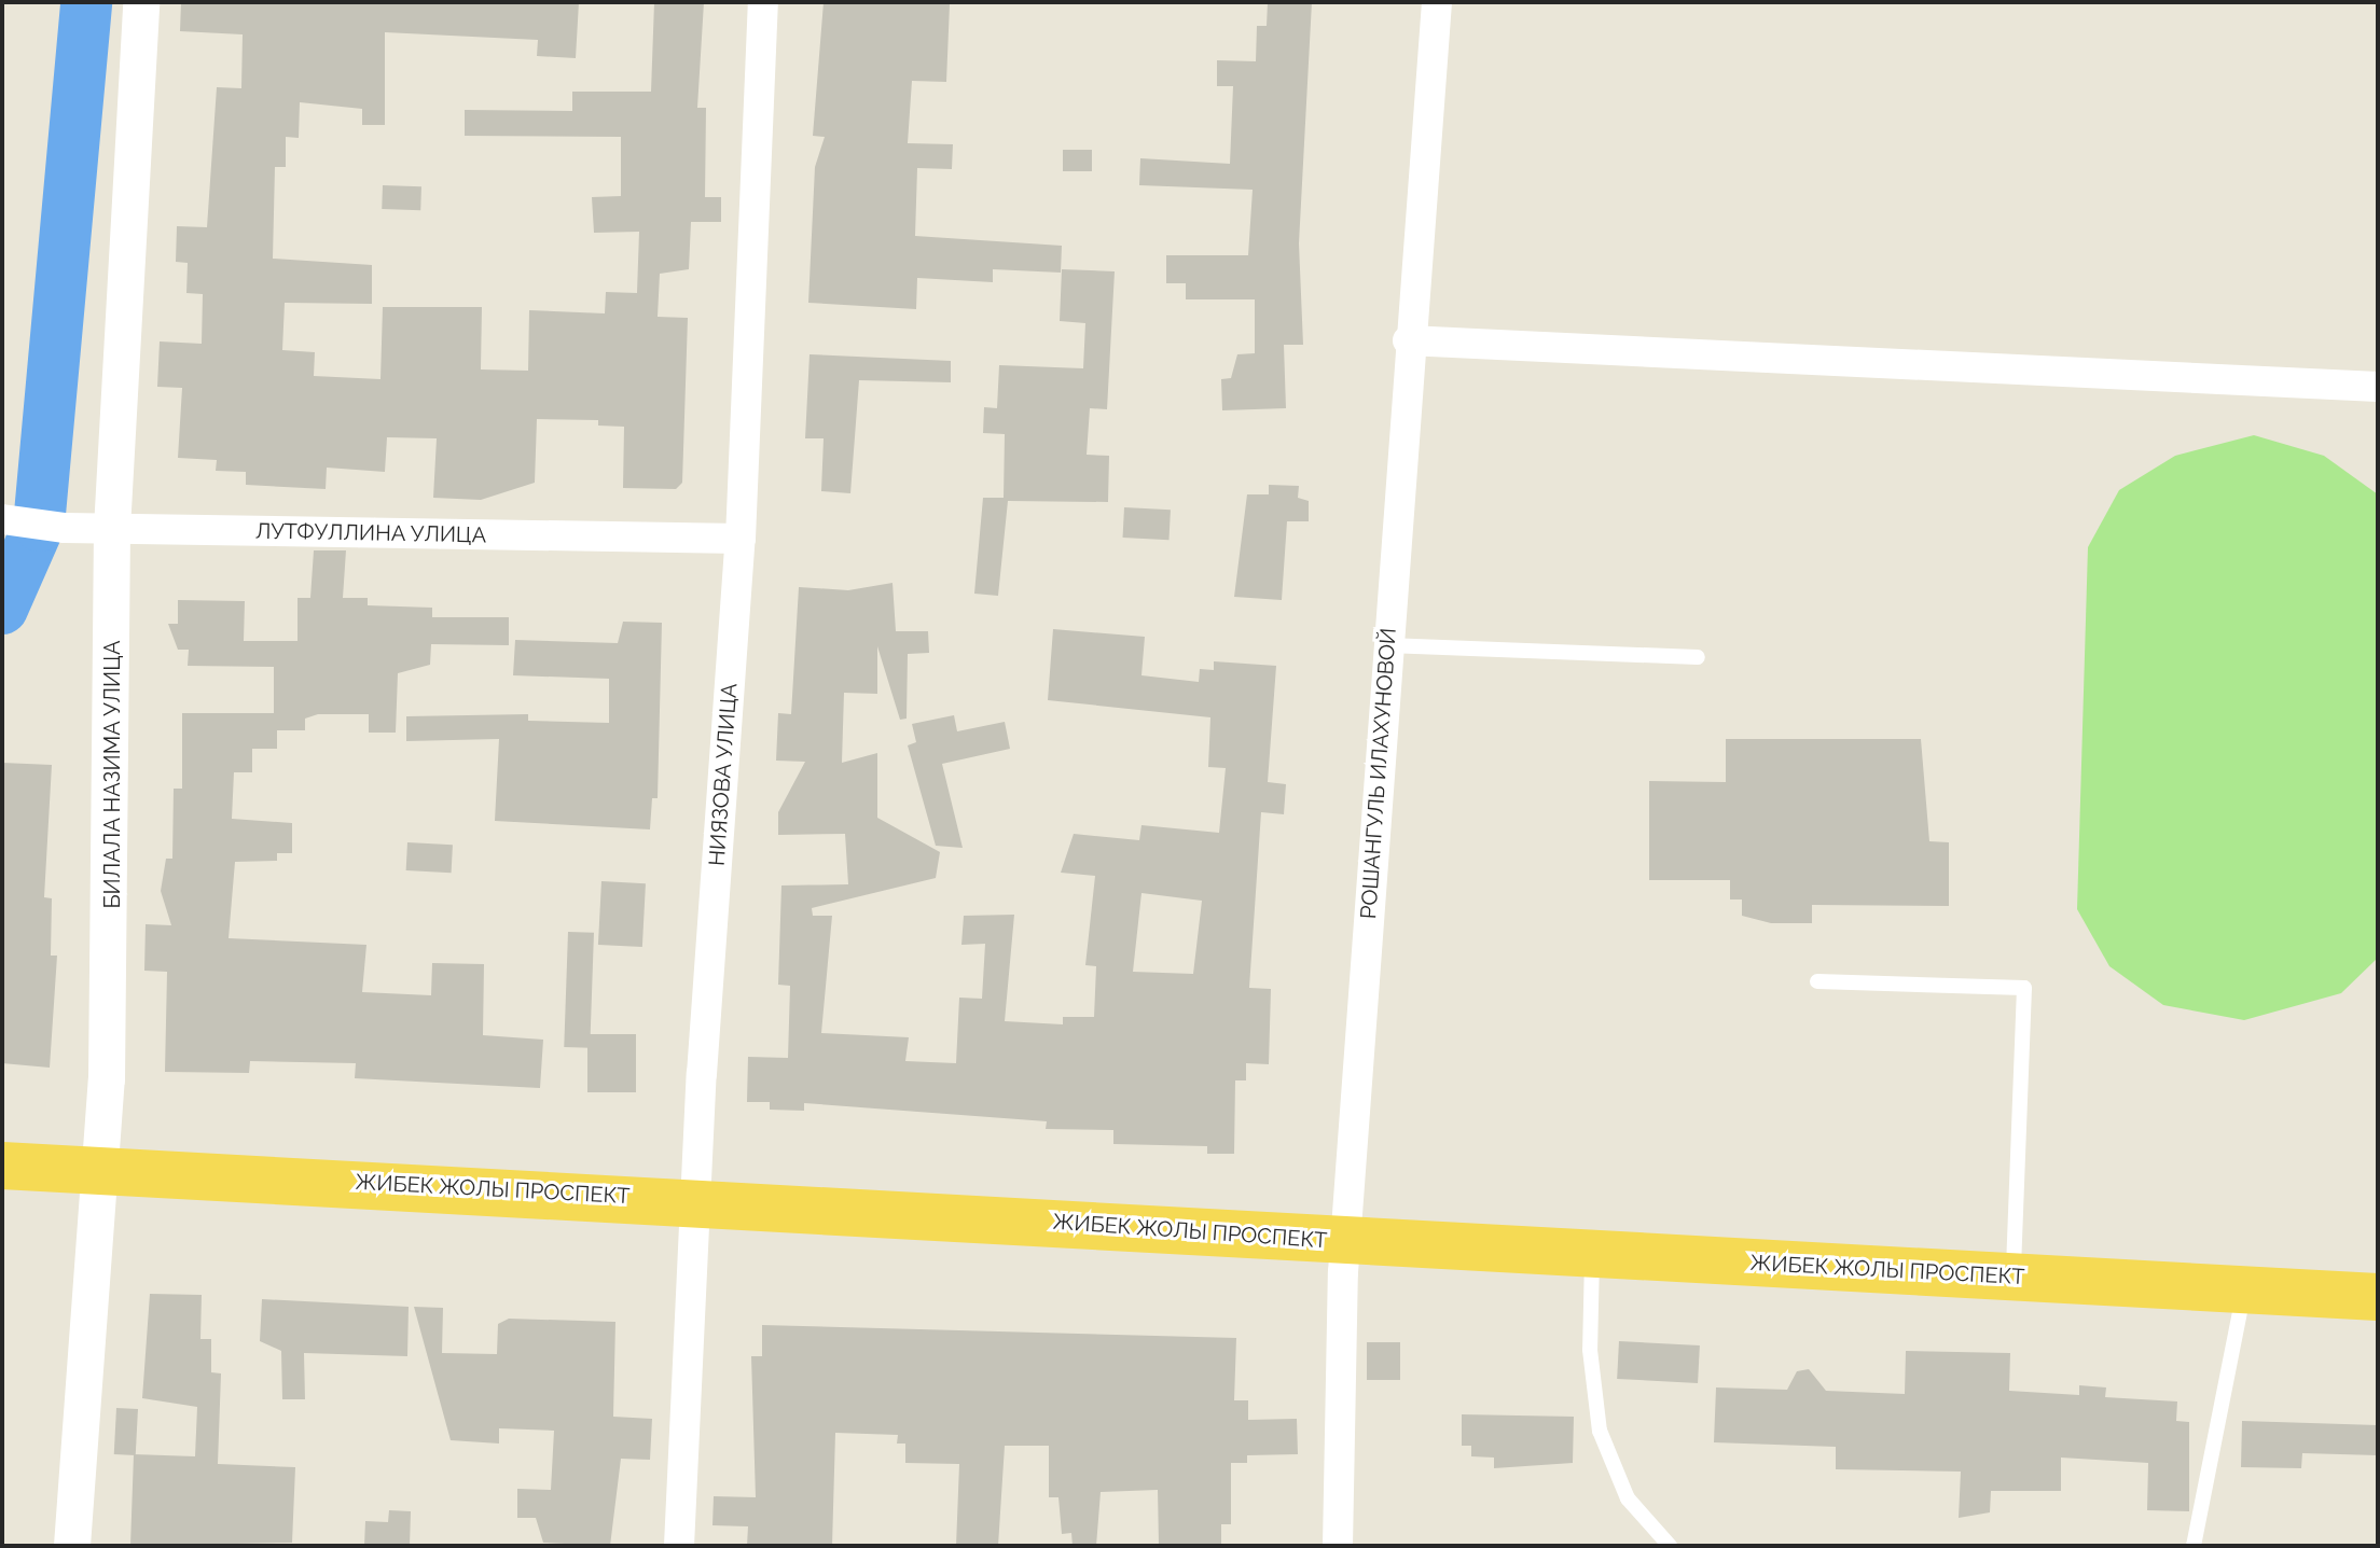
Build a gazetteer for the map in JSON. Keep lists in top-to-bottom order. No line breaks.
{"streets":{"highway":["ЖИБЕК ЖОЛЫ ПРОСПЕКТ"],"street":["ЛУТФУЛЛИНА УЛИЦА","РОШАНГУЛЬ ИЛАХУНОВОЙ","БИЛАЛА НАЗИМА УЛИЦА","НИЯЗОВА УЛИЦА"]},"crossings":[["ЛУТФУЛЛИНА УЛИЦА","БИЛАЛА НАЗИМА УЛИЦА"],["ЛУТФУЛЛИНА УЛИЦА","НИЯЗОВА УЛИЦА"],["РОШАНГУЛЬ ИЛАХУНОВОЙ","ЖИБЕК ЖОЛЫ ПРОСПЕКТ"],["БИЛАЛА НАЗИМА УЛИЦА","ЖИБЕК ЖОЛЫ ПРОСПЕКТ"],["НИЯЗОВА УЛИЦА","ЖИБЕК ЖОЛЫ ПРОСПЕКТ"]]}
